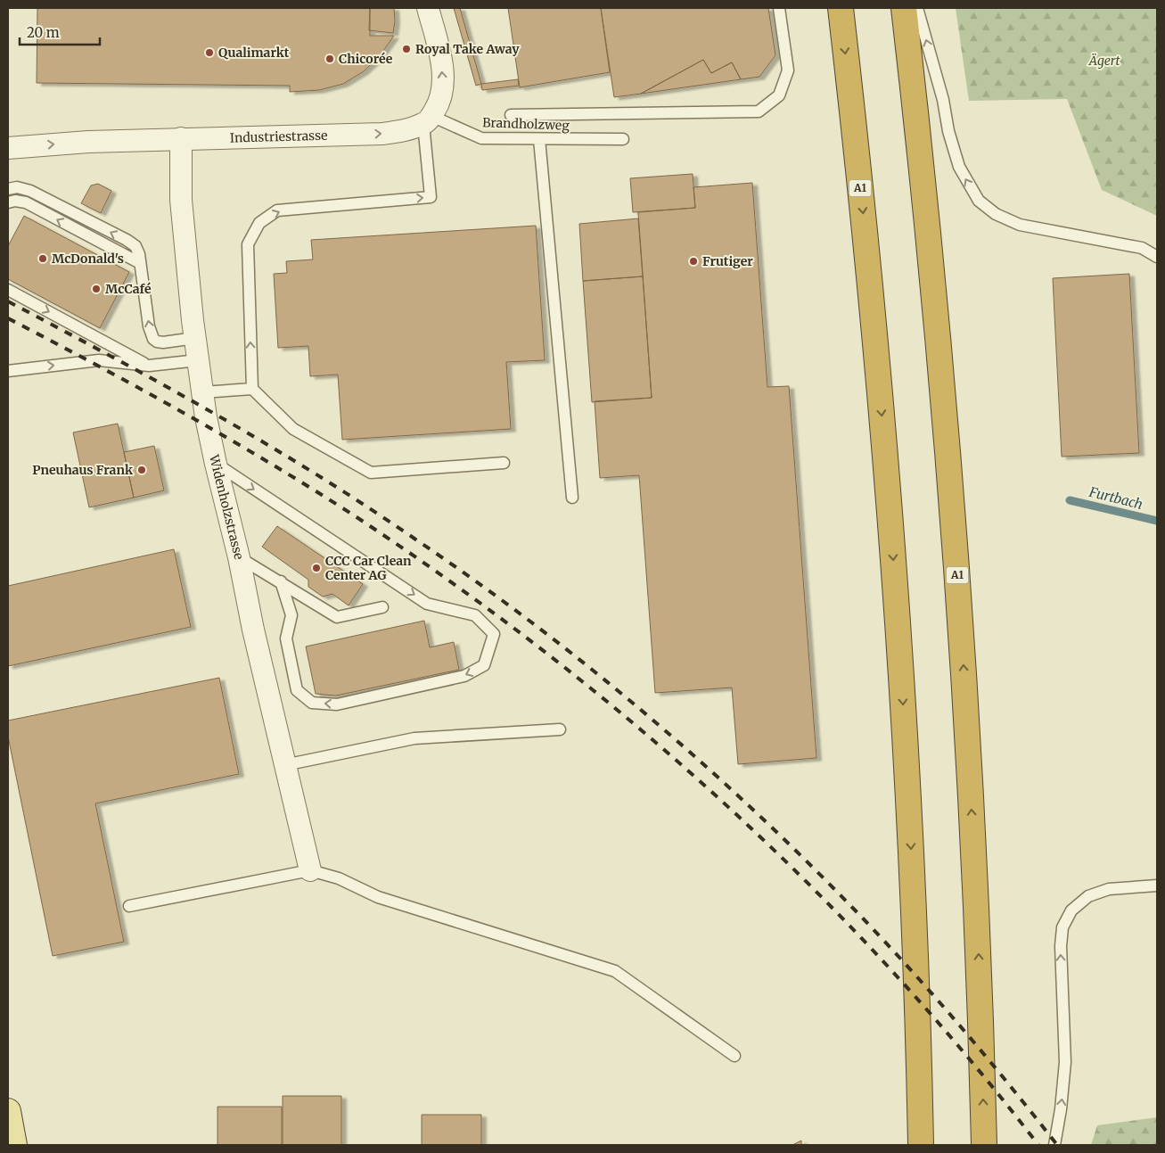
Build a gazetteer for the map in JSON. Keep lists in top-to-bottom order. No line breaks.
{"streets":{"highway":["A1"],"street":["Industriestrasse","Widenholzstrasse"],"lane":["Brandholzweg"]},"crossings":[["Brandholzweg","Industriestrasse"],["Industriestrasse","Widenholzstrasse"]],"one_way":["Industriestrasse"],"water":["Furtbach"],"parks":["Ägert"],"places":["Royal Take Away","Qualimarkt","Chicorée","McDonald's","Frutiger","McCafé","Pneuhaus Frank","CCC Car Clean Center AG"],"scale_bar":"20 m"}
